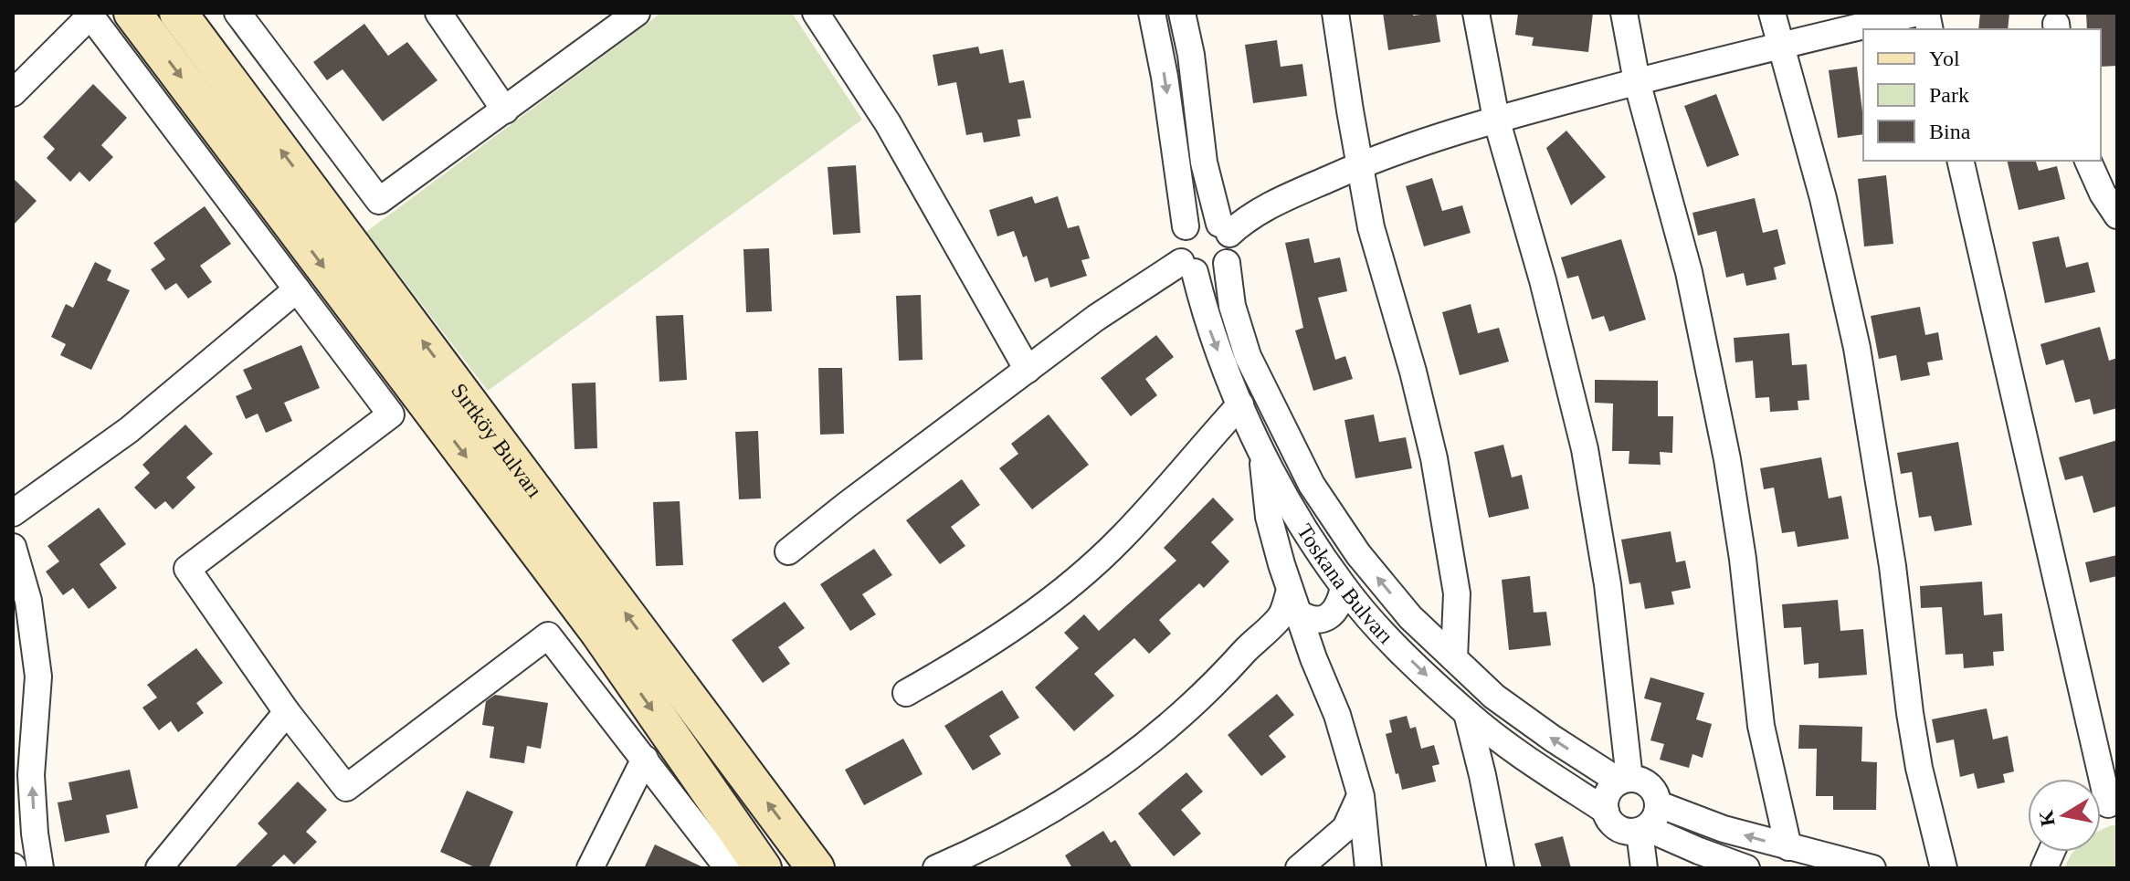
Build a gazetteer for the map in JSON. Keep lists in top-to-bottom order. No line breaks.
{"streets":{"main road":["Sırtköy Bulvarı"],"street":["Toskana Bulvarı"]},"legend":["Yol","Park","Bina"],"north":"left"}
